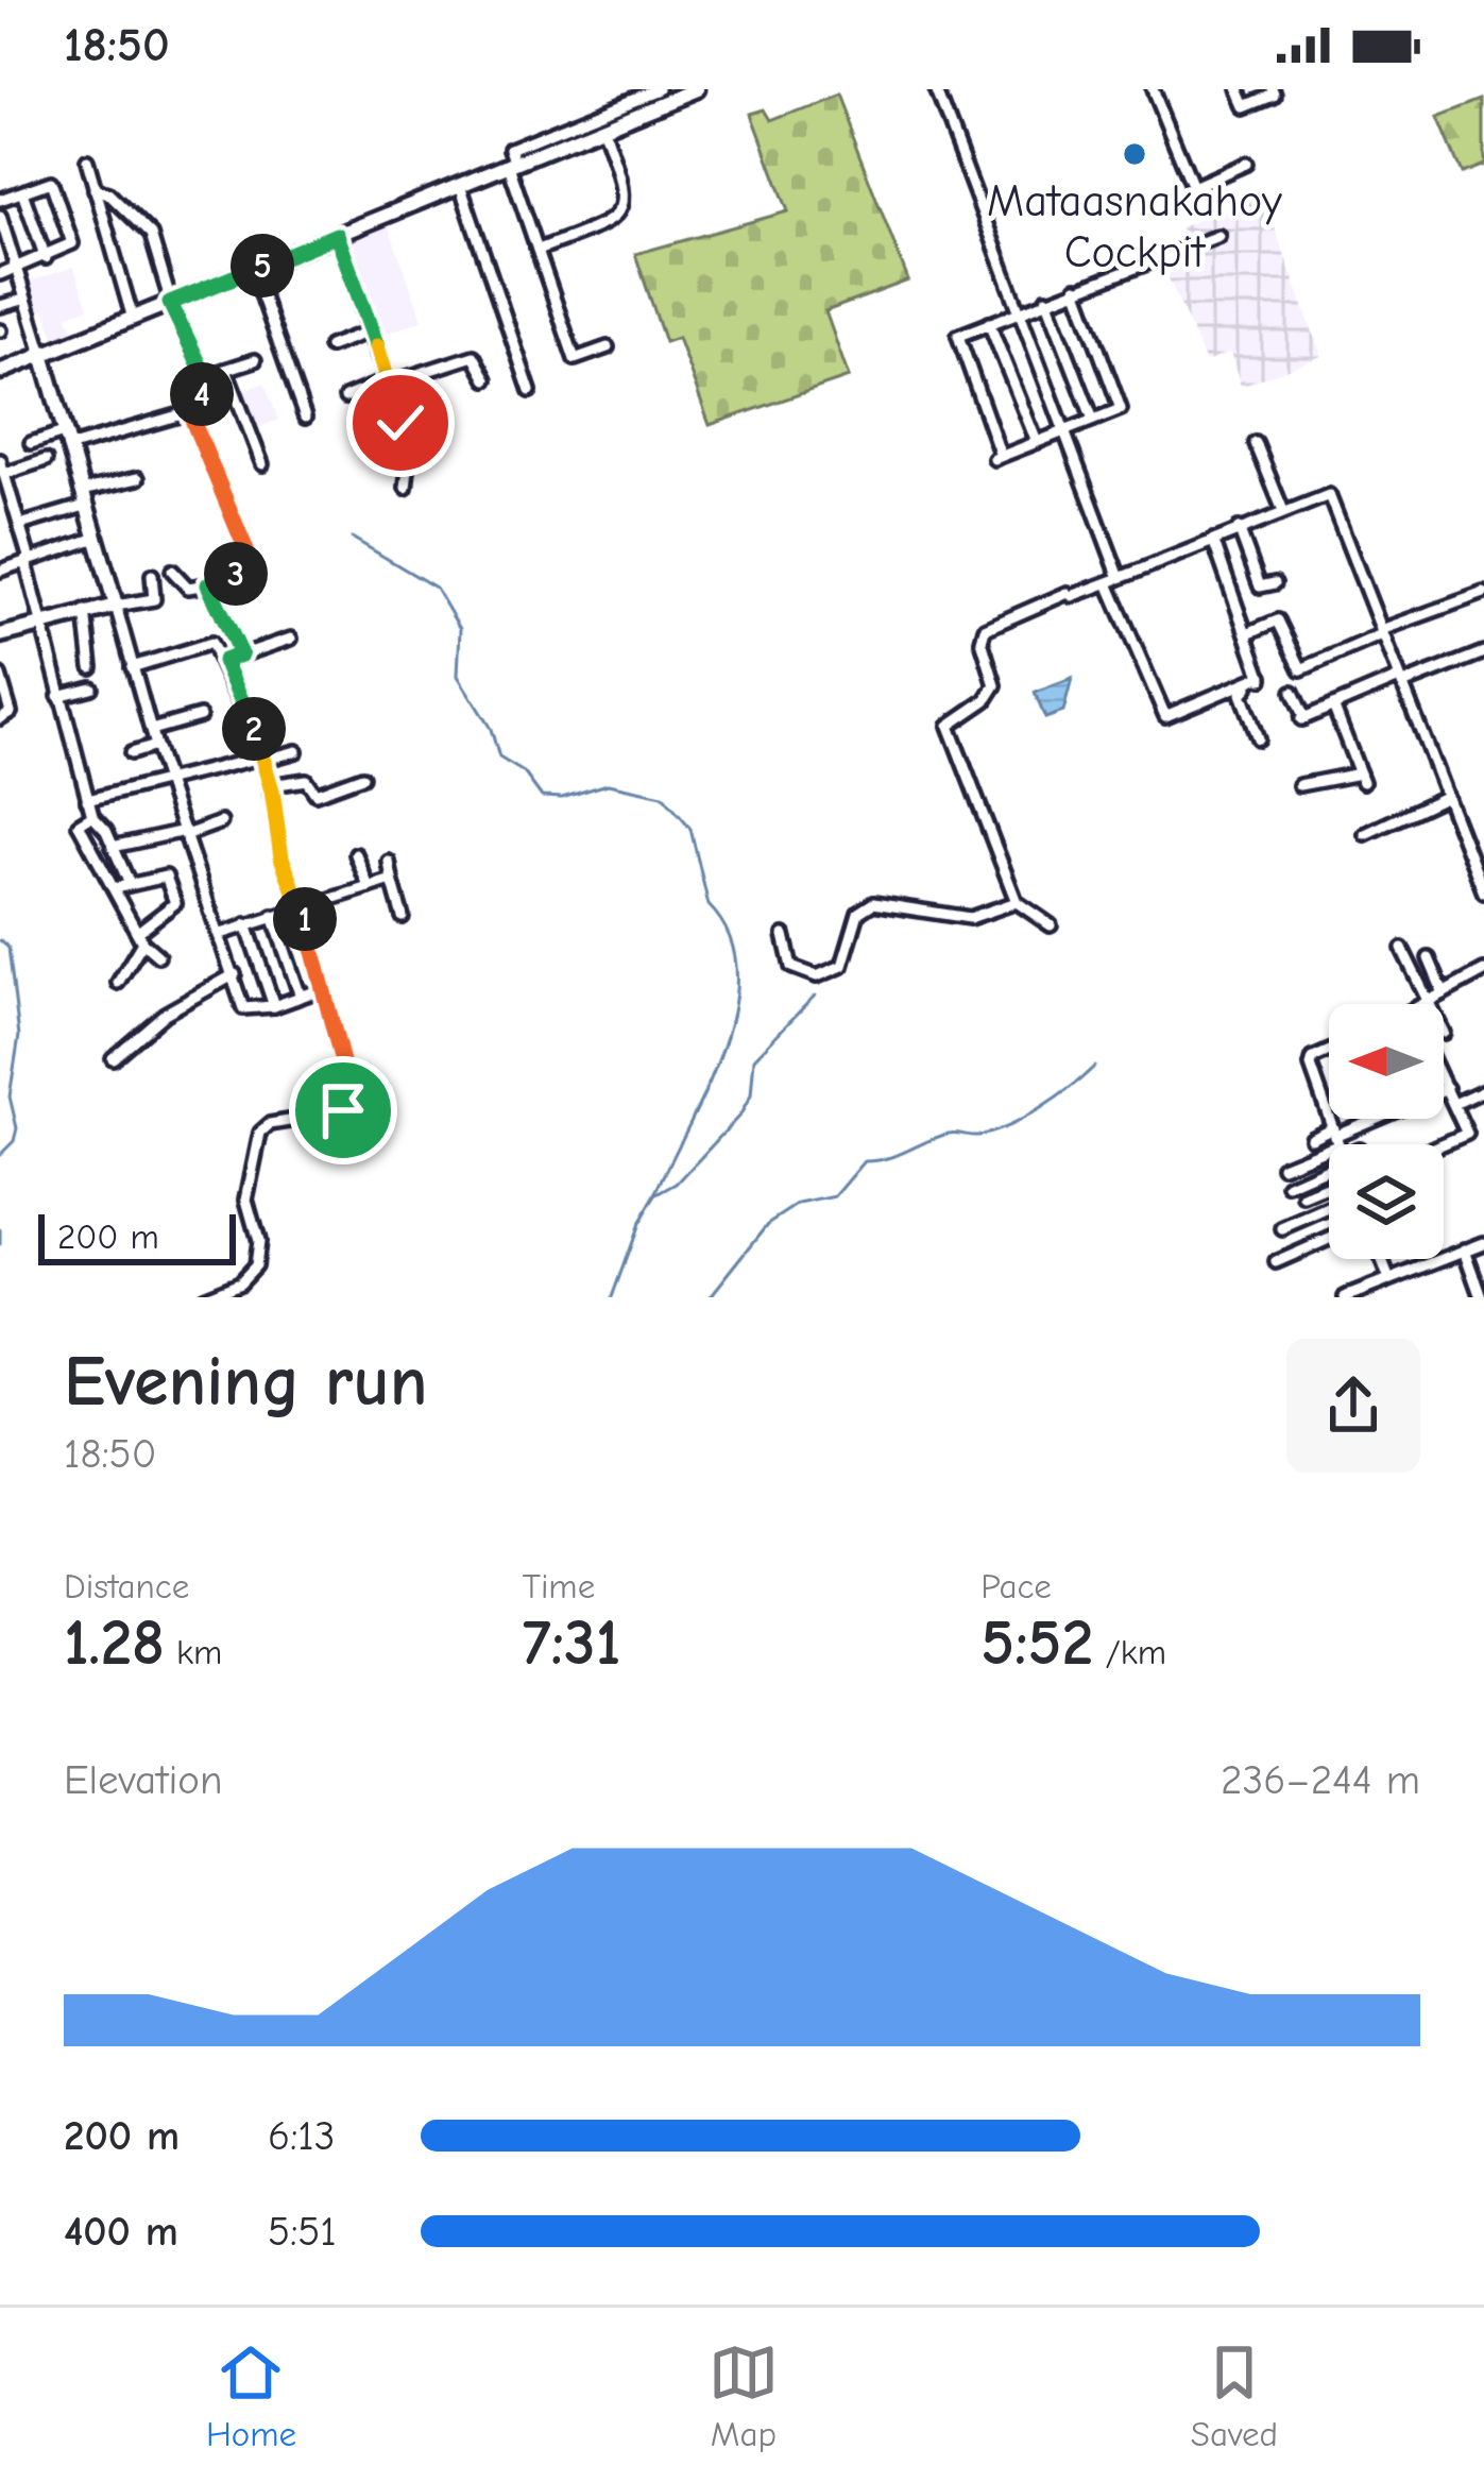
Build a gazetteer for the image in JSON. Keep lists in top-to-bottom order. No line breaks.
{"places":["Mataasnakahoy Cockpit"],"scale_bar":"200 m","north":"left","page":{"status":"18:50","pins":["5","4","3","2","1"],"scale":"200 m","heading":["Evening run","18:50"],"stats":[["Distance","1.28 km"],["Time","7:31"],["Pace","5:52 /km"]],"chart":["Elevation","236–244 m"],"list":[{"name":"200 m","note":"6:13"},{"name":"400 m","note":"5:51"}],"tabs":["Home","Map","Saved"]}}
